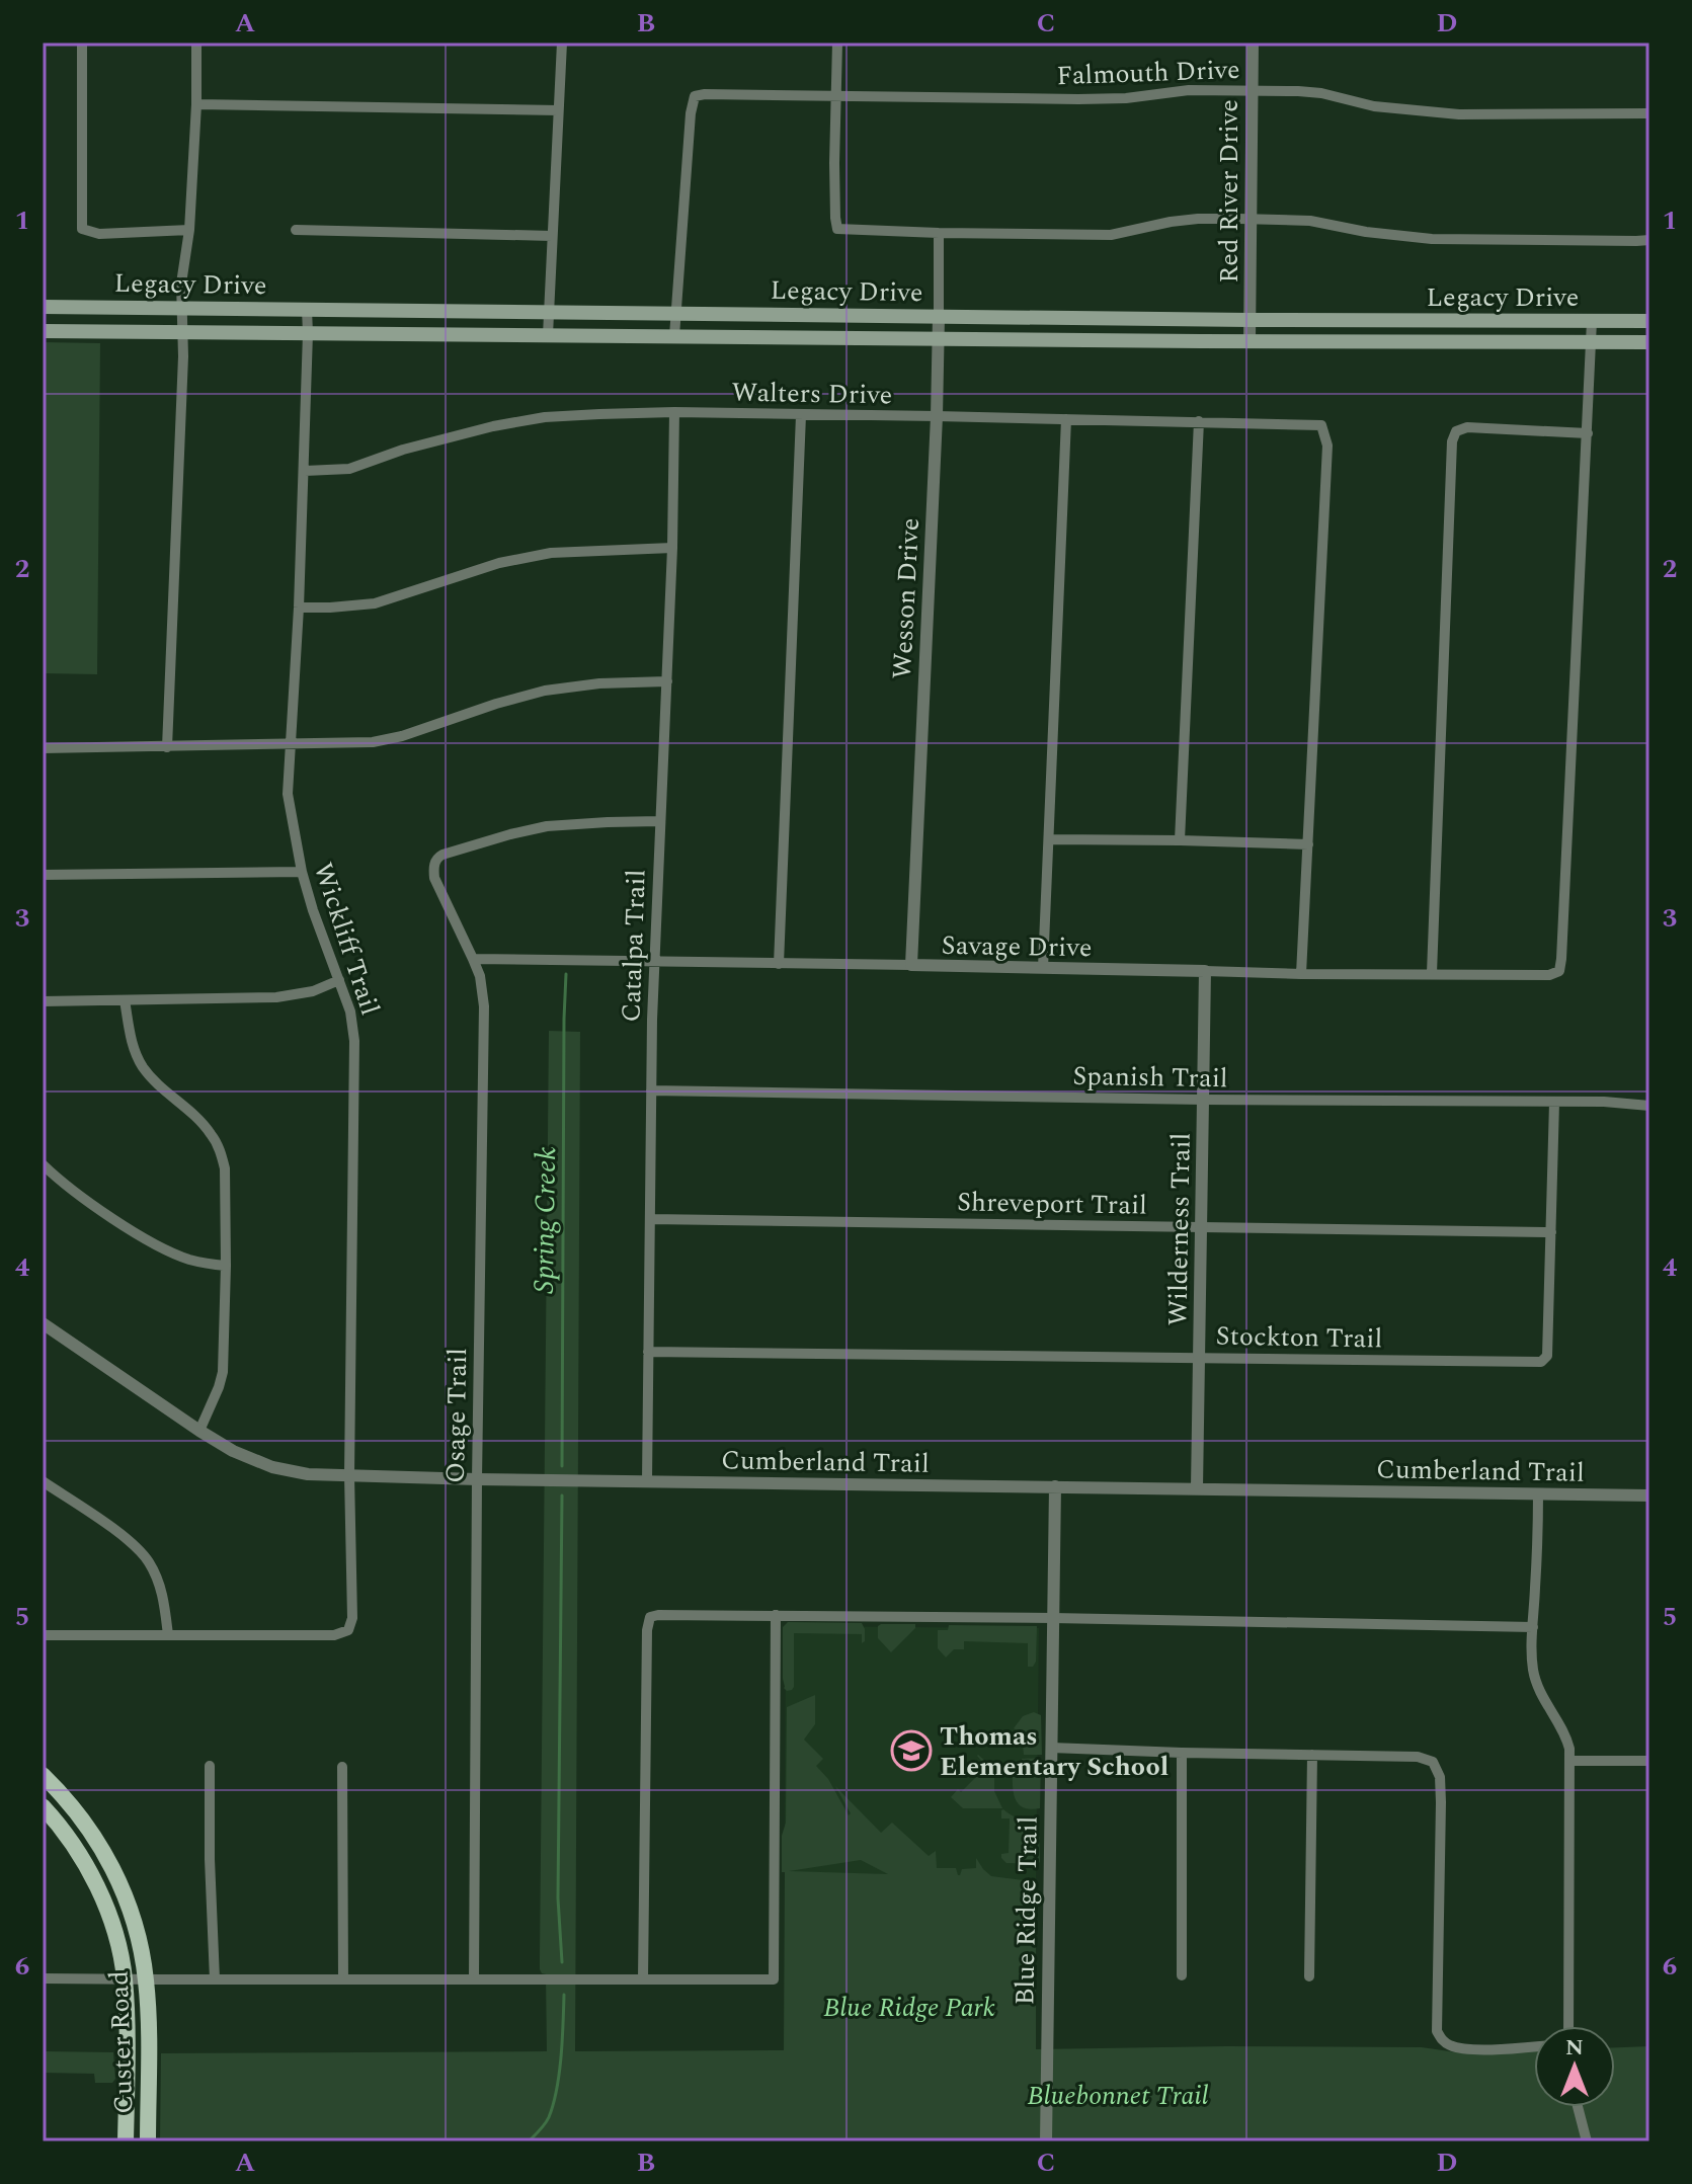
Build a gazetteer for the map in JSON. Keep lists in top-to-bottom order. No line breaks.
{"streets":{"main road":["Legacy Drive","Custer Road"],"street":["Falmouth Drive","Red River Drive","Walters Drive","Wesson Drive","Wickliff Trail","Catalpa Trail","Savage Drive","Spanish Trail","Shreveport Trail","Wilderness Trail","Stockton Trail","Osage Trail","Cumberland Trail","Blue Ridge Trail"]},"crossings":[["Falmouth Drive","Red River Drive"],["Falmouth Drive","Legacy Drive"],["Red River Drive","Legacy Drive"],["Legacy Drive","Wesson Drive"],["Legacy Drive","Wickliff Trail"],["Walters Drive","Wesson Drive"],["Walters Drive","Wickliff Trail"],["Walters Drive","Catalpa Trail"],["Wesson Drive","Savage Drive"],["Wickliff Trail","Cumberland Trail"],["Catalpa Trail","Savage Drive"],["Catalpa Trail","Spanish Trail"],["Catalpa Trail","Shreveport Trail"],["Catalpa Trail","Stockton Trail"],["Catalpa Trail","Osage Trail"],["Catalpa Trail","Cumberland Trail"],["Savage Drive","Wilderness Trail"],["Savage Drive","Osage Trail"],["Spanish Trail","Wilderness Trail"],["Spanish Trail","Stockton Trail"],["Shreveport Trail","Wilderness Trail"],["Shreveport Trail","Stockton Trail"],["Wilderness Trail","Stockton Trail"],["Wilderness Trail","Cumberland Trail"],["Osage Trail","Cumberland Trail"],["Cumberland Trail","Blue Ridge Trail"]],"water":["Spring Creek"],"parks":["Blue Ridge Park","Bluebonnet Trail"],"places":{"school or university":["Thomas Elementary School"]},"north":"top","grid":{"columns":["A","B","C","D"],"rows":["1","2","3","4","5","6"]}}
